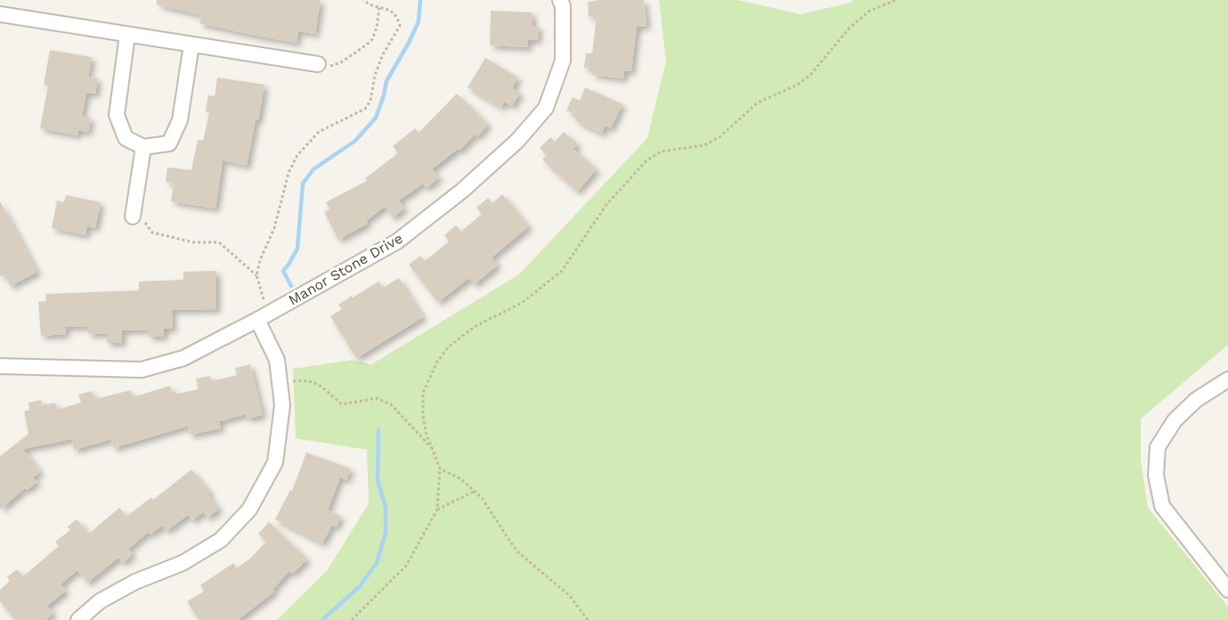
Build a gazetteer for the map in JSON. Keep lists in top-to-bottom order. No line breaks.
{"streets":{"street":["Manor Stone Drive"]}}
